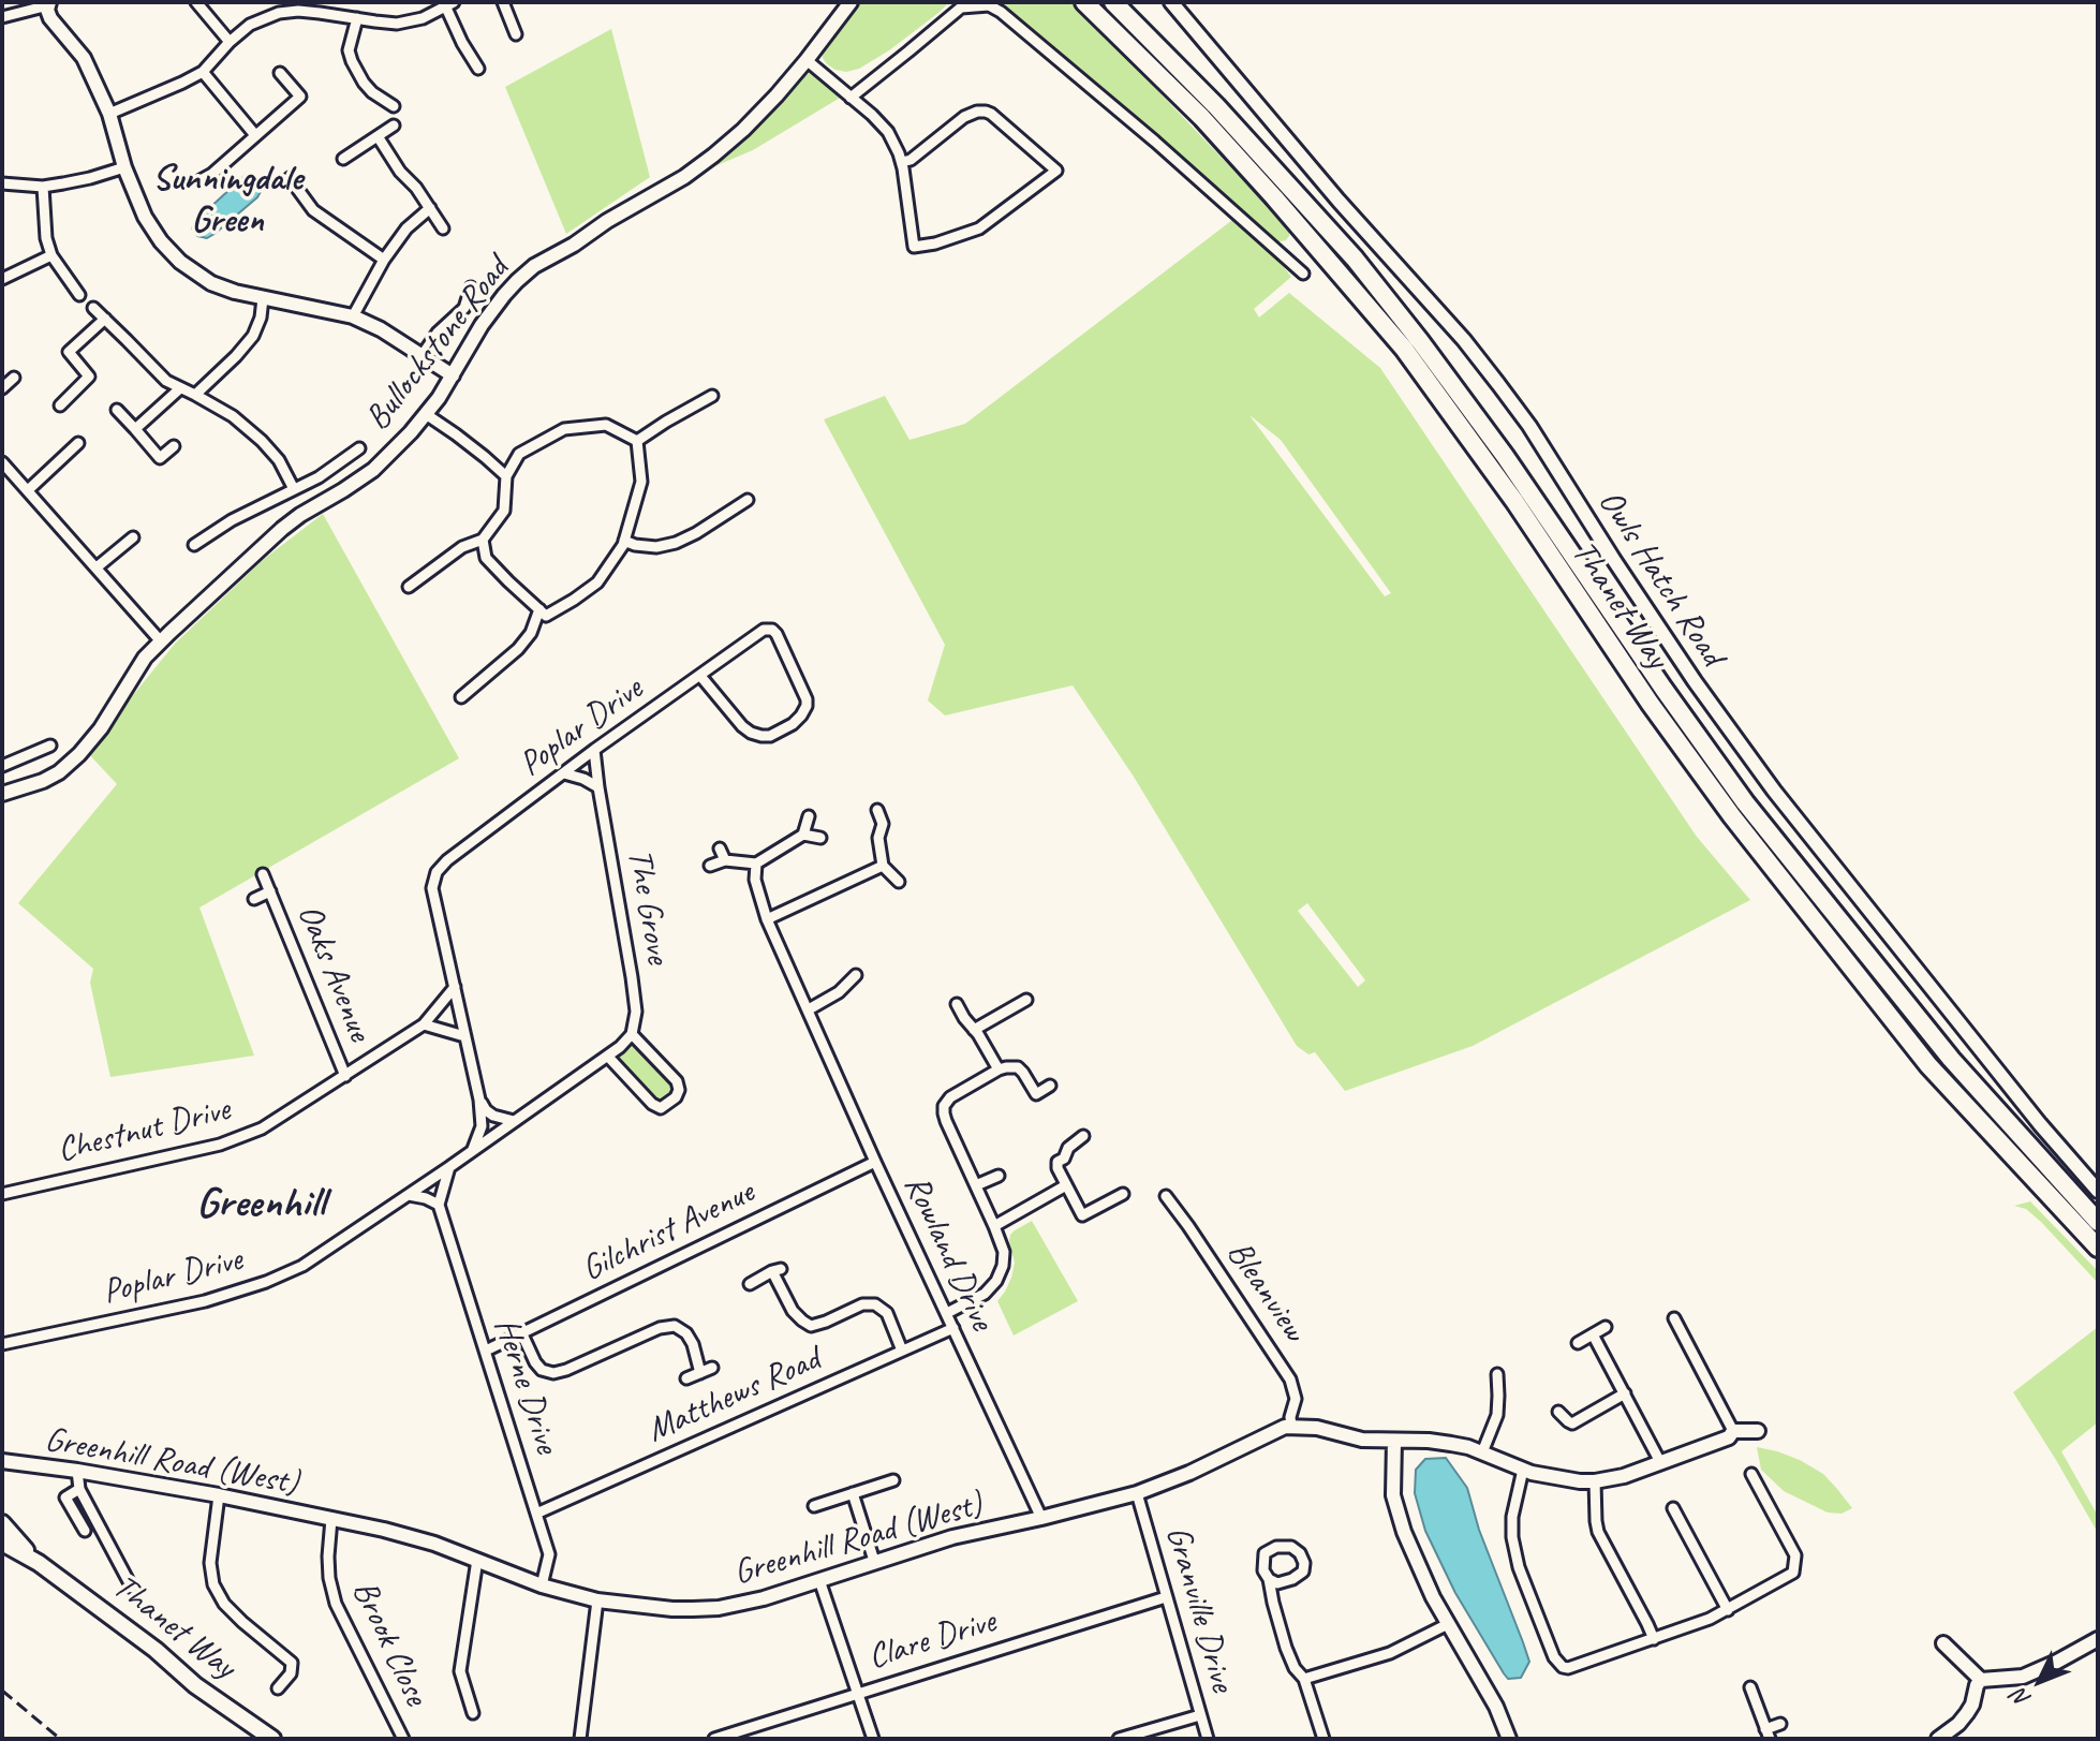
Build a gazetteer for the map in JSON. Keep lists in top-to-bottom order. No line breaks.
{"streets":{"highway":["Thanet Way"],"street":["Bullockstone Road","Owls Hatch Road","Poplar Drive","The Grove","Oaks Avenue","Chestnut Drive","Gilchrist Avenue","Rowland Drive","Bleanview","Herne Drive","Matthews Road","Greenhill Road (West)","Granville Drive","Clare Drive","Brook Close"]},"crossings":[["Poplar Drive","The Grove"],["Poplar Drive","Chestnut Drive"],["Oaks Avenue","Chestnut Drive"],["Gilchrist Avenue","Rowland Drive"],["Gilchrist Avenue","Herne Drive"],["Rowland Drive","Matthews Road"],["Rowland Drive","Greenhill Road (West)"],["Bleanview","Greenhill Road (West)"],["Herne Drive","Matthews Road"],["Herne Drive","Greenhill Road (West)"],["Greenhill Road (West)","Granville Drive"],["Greenhill Road (West)","Brook Close"],["Granville Drive","Clare Drive"]],"districts":["Sunningdale Green","Greenhill"],"north":"bottom left"}
